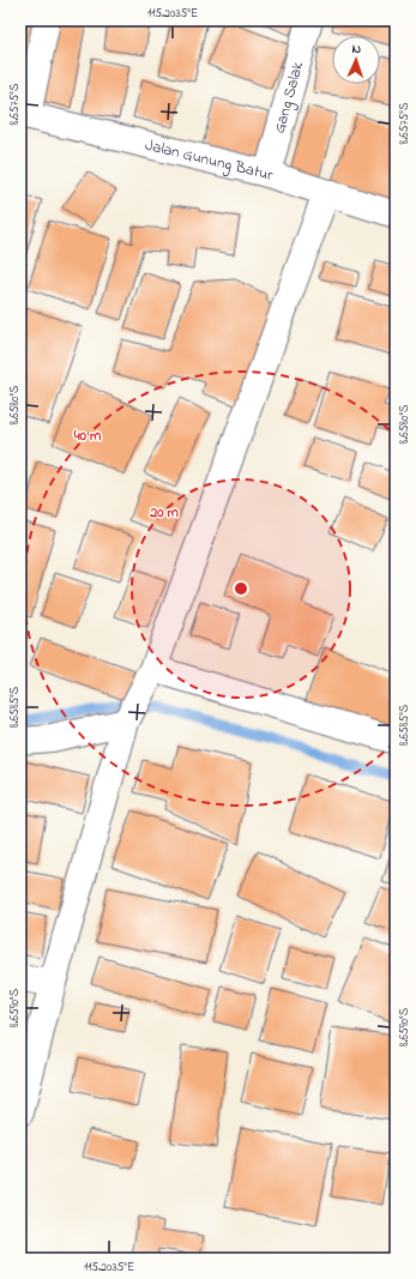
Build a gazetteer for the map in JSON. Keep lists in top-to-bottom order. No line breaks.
{"streets":{"street":["Gang Salak","Jalan Gunung Batur"]},"crossings":[["Gang Salak","Jalan Gunung Batur"]],"north":"top","coordinates":["115.2035°E","8.6575°S","8.6580°S","8.6585°S","8.6590°S"],"rings":["40 m","20 m"]}
